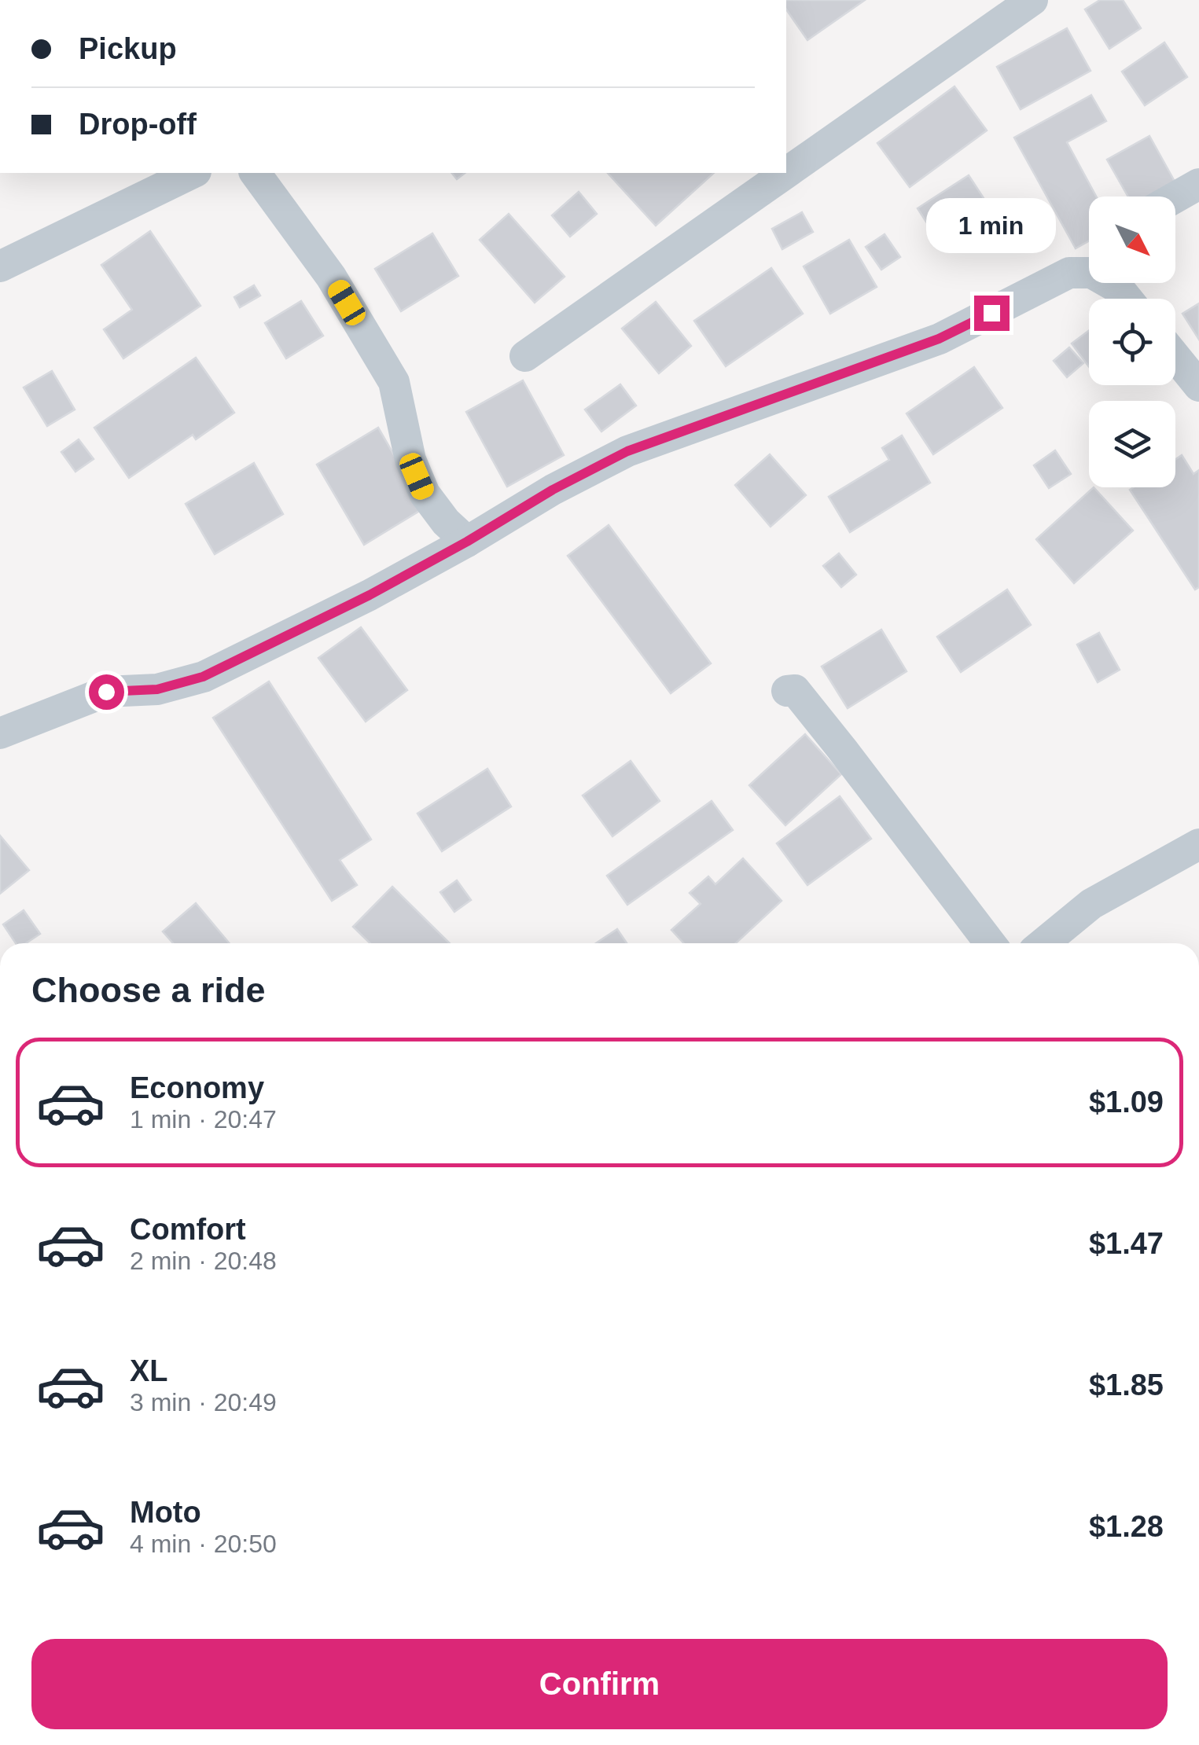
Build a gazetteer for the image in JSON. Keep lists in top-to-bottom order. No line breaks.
{"north":"bottom right","page":{"banner":["Pickup","Drop-off"],"bubble":"1 min","heading":"Choose a ride","list":[{"name":"Economy","note":"1 min · 20:47","value":"$1.09"},{"name":"Comfort","note":"2 min · 20:48","value":"$1.47"},{"name":"XL","note":"3 min · 20:49","value":"$1.85"},{"name":"Moto","note":"4 min · 20:50","value":"$1.28"}],"buttons":"Confirm"}}
